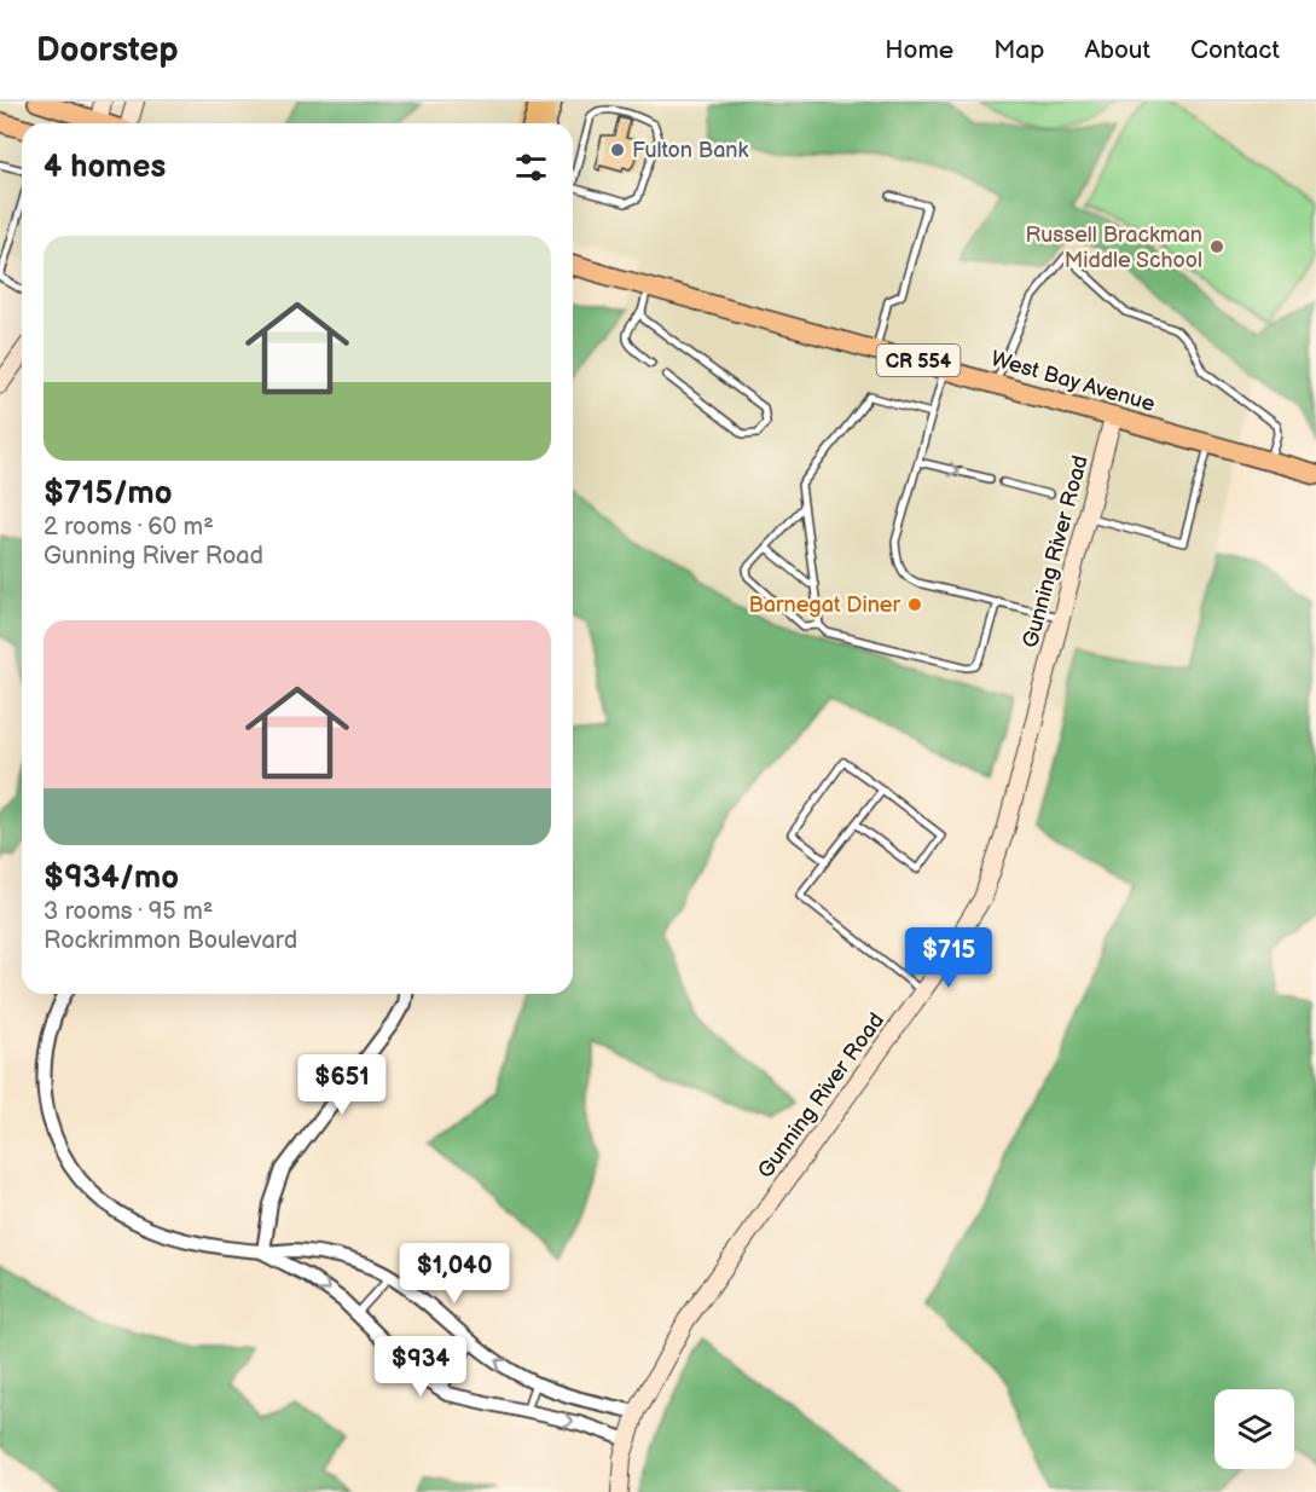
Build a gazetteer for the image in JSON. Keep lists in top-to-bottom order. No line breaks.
{"streets":{"main road":["CR 554","West Bay Avenue"],"street":["Gunning River Road"]},"crossings":[["West Bay Avenue","Gunning River Road"]],"places":["Fulton Bank","Russell Brackman Middle School","Barnegat Diner"],"page":{"header":"Doorstep","nav":["Home","Map","About","Contact"],"heading":"4 homes","list":[{"name":"$715/mo","note":"2 rooms · 60 m² · Gunning River Road"},{"name":"$934/mo","note":"3 rooms · 95 m² · Rockrimmon Boulevard"}],"price":["$715","$651","$1,040","$934"]}}
